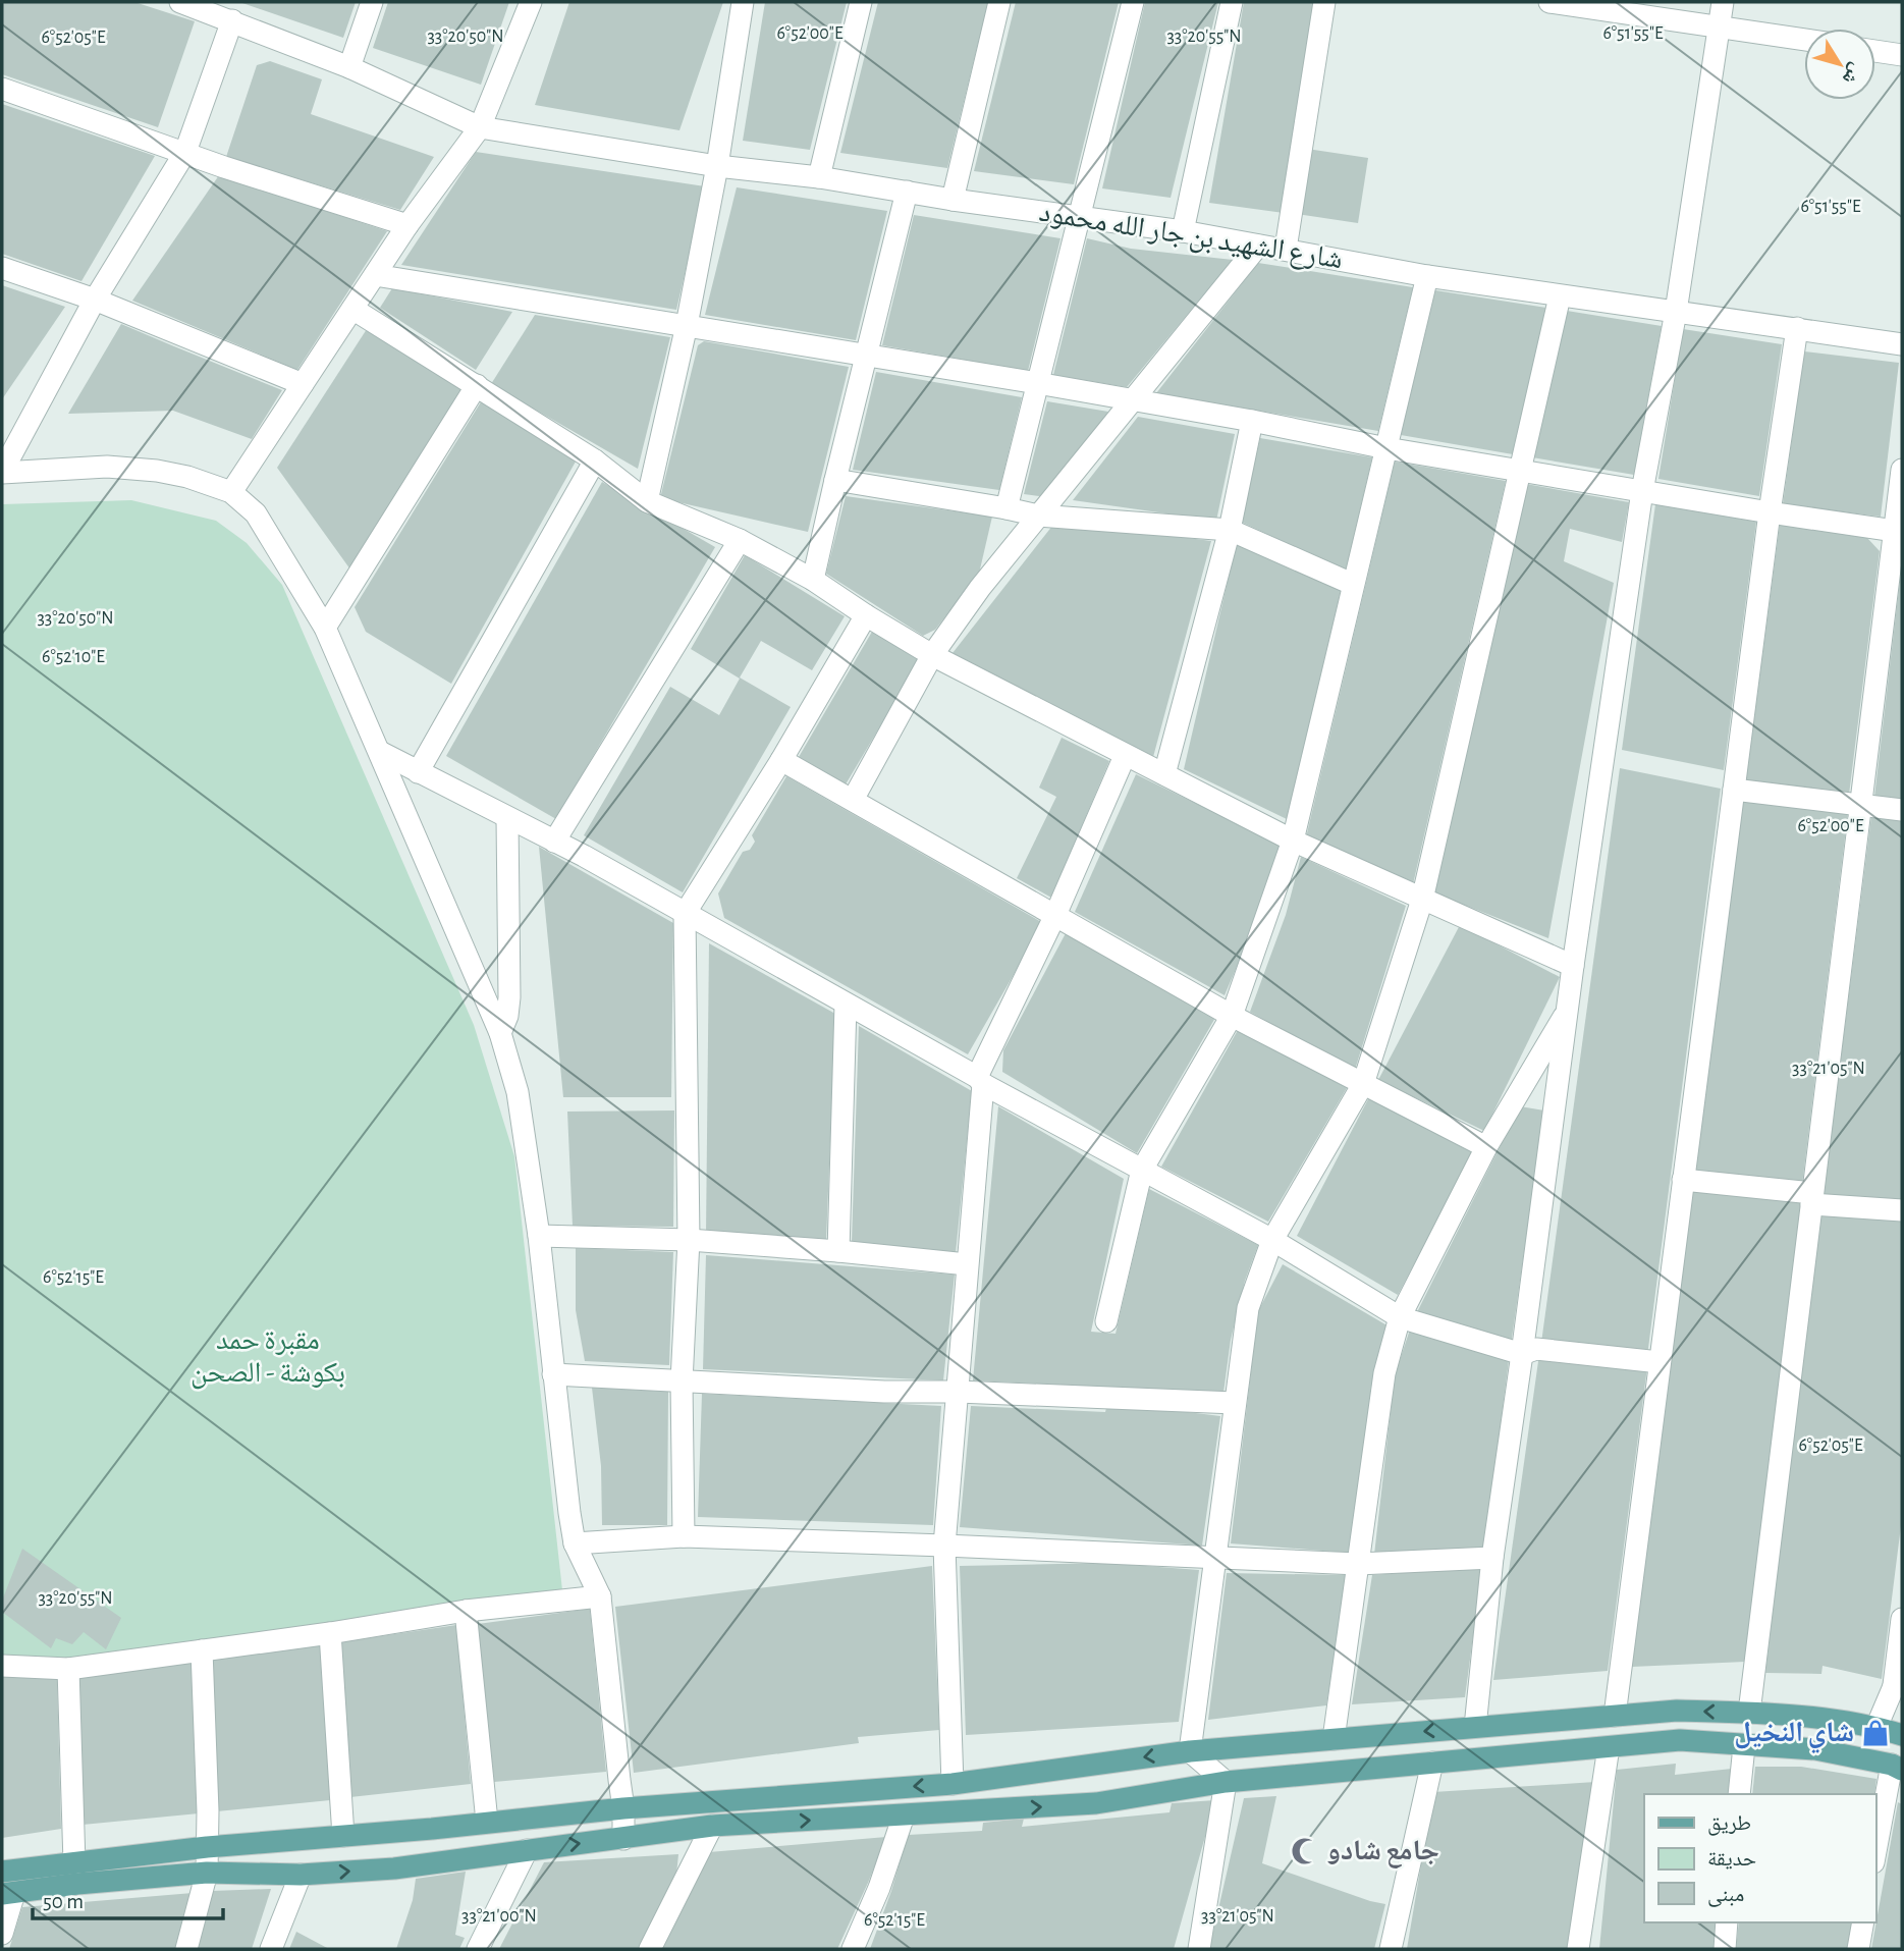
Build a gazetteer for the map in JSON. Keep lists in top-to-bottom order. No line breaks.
{"streets":{"street":["شارع الشهيد بن جار الله محمود"]},"parks":["مقبرة حمد بكوشة - الصحن"],"places":{"shop":["شاي النخيل"],"mosque":["جامع شادو"]},"legend":["طريق","حديقة","مبنى"],"scale_bar":"50 m","north":"bottom right","coordinates":["6°52'00\"E","6°51'55\"E","33°20'50\"N","33°20'55\"N","6°52'05\"E","6°52'10\"E","33°21'05\"N","6°52'15\"E","33°21'00\"N"]}
